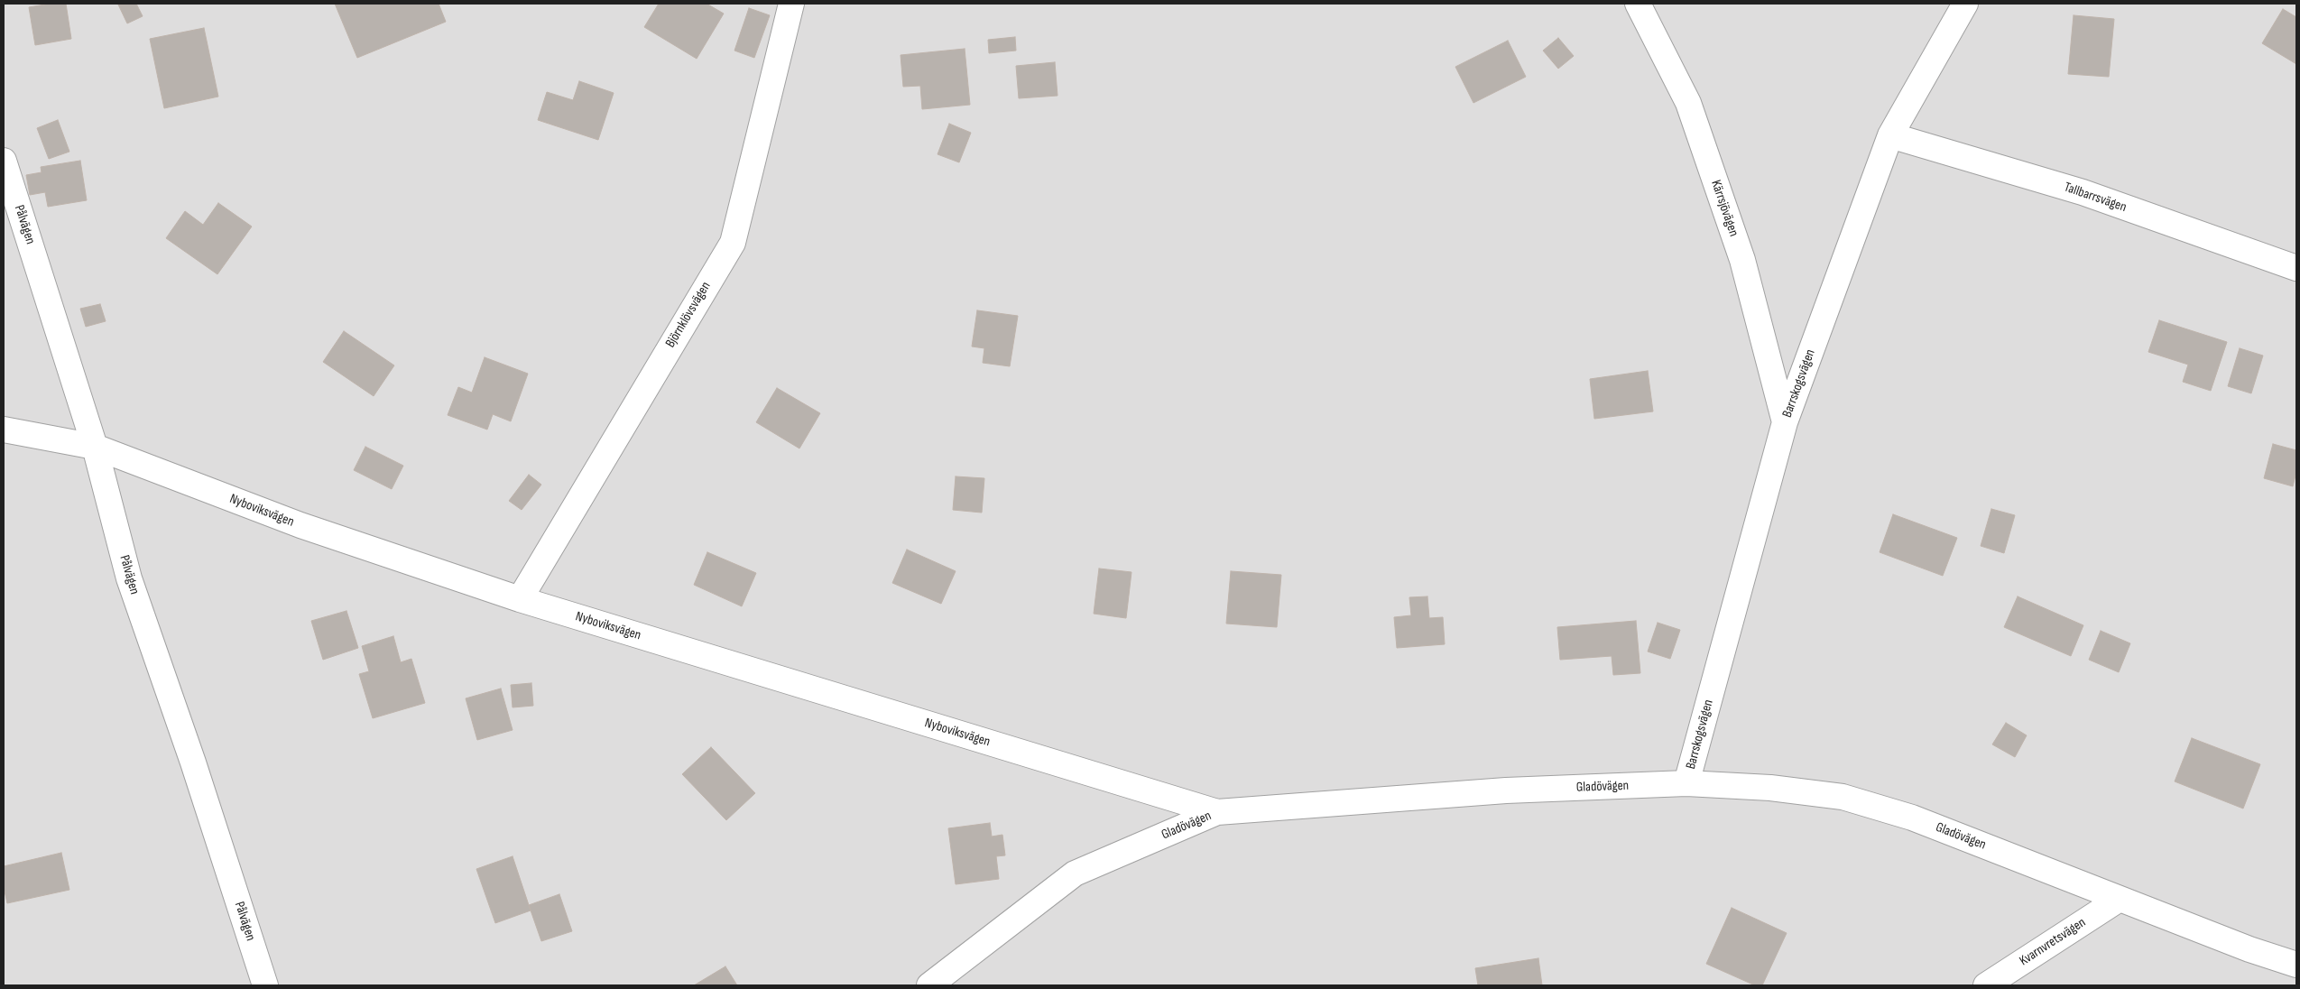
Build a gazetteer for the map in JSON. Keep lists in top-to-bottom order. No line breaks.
{"streets":{"street":["Tallbarrsvägen","Kärrsjövägen","Pålvägen","Björnklövsvägen","Barrskogsvägen","Nyboviksvägen","Gladövägen","Kvarnvretsvägen"]},"crossings":[["Tallbarrsvägen","Barrskogsvägen"],["Kärrsjövägen","Barrskogsvägen"],["Pålvägen","Nyboviksvägen"],["Björnklövsvägen","Nyboviksvägen"],["Barrskogsvägen","Gladövägen"],["Nyboviksvägen","Gladövägen"],["Gladövägen","Kvarnvretsvägen"]]}
